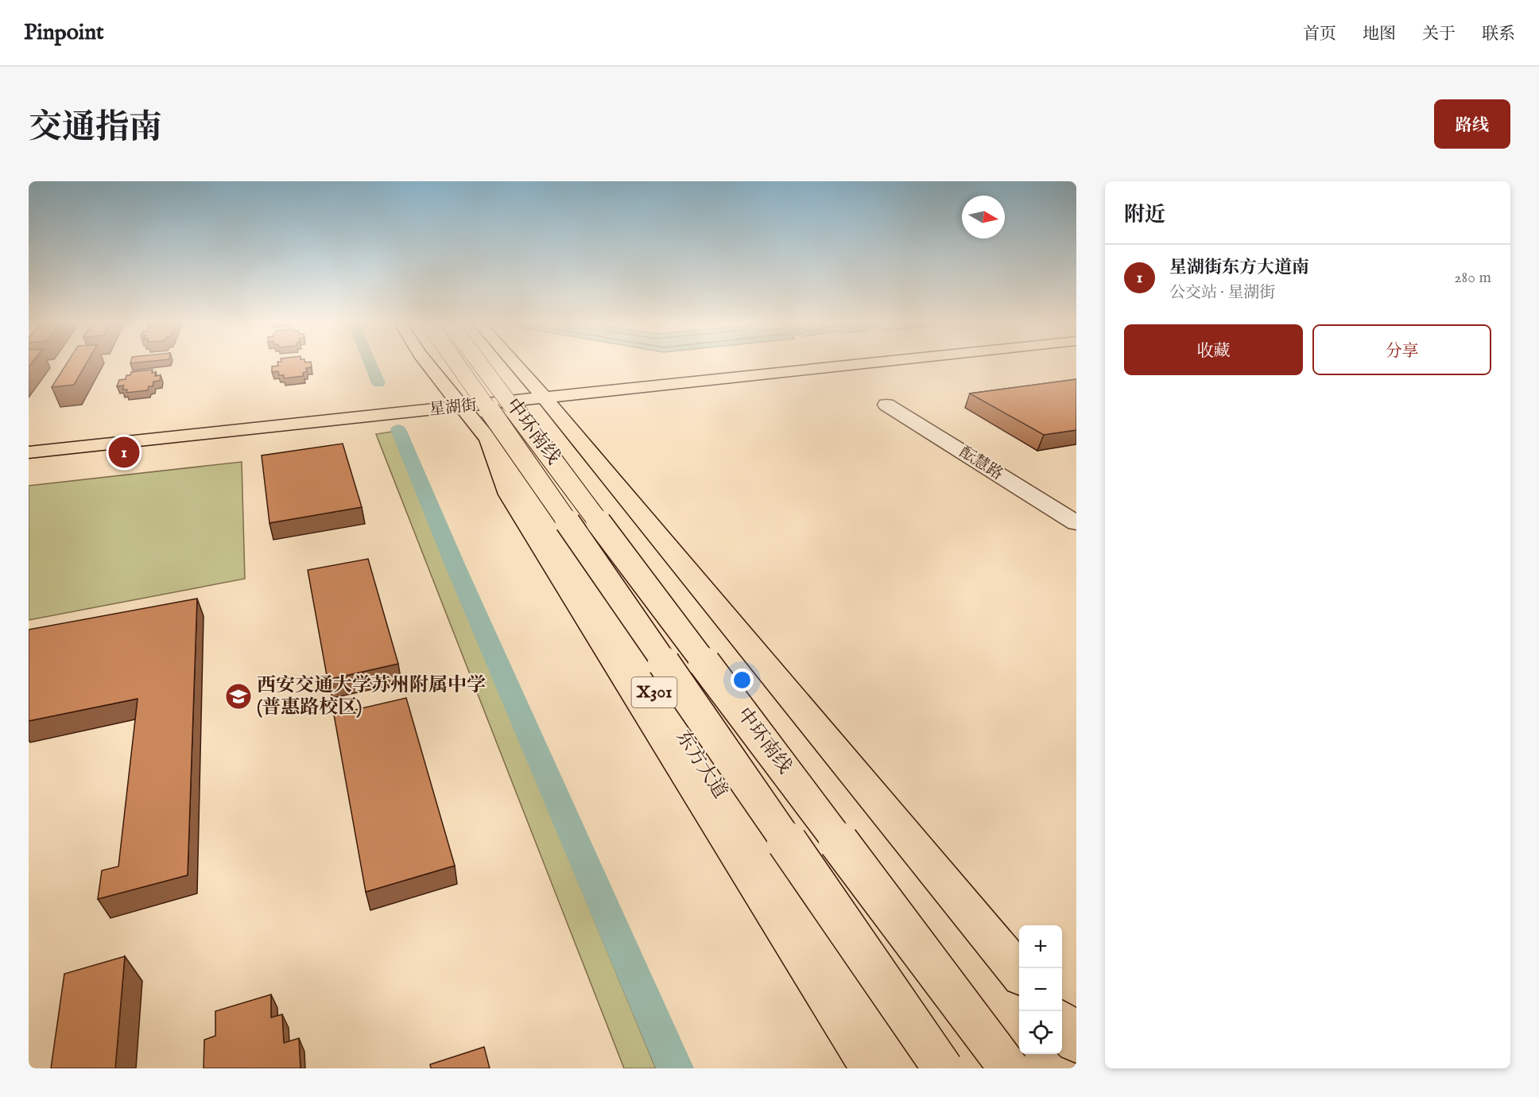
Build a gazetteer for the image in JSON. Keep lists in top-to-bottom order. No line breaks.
{"streets":{"main road":["星湖街","中环南线","X301","东方大道"],"street":["酝慧路"]},"crossings":[["星湖街","东方大道"]],"places":{"school or university":["西安交通大学苏州附属中学 (普惠路校区)"]},"north":"right","page":{"header":"Pinpoint","nav":["首页","地图","关于","联系"],"title":"交通指南","buttons":["路线",["收藏","分享"]],"heading":"附近","list":[{"mark":"1","name":"星湖街东方大道南","note":"公交站 · 星湖街","value":"280 m"}],"pins":"1","map_buttons":["+","−"]}}
